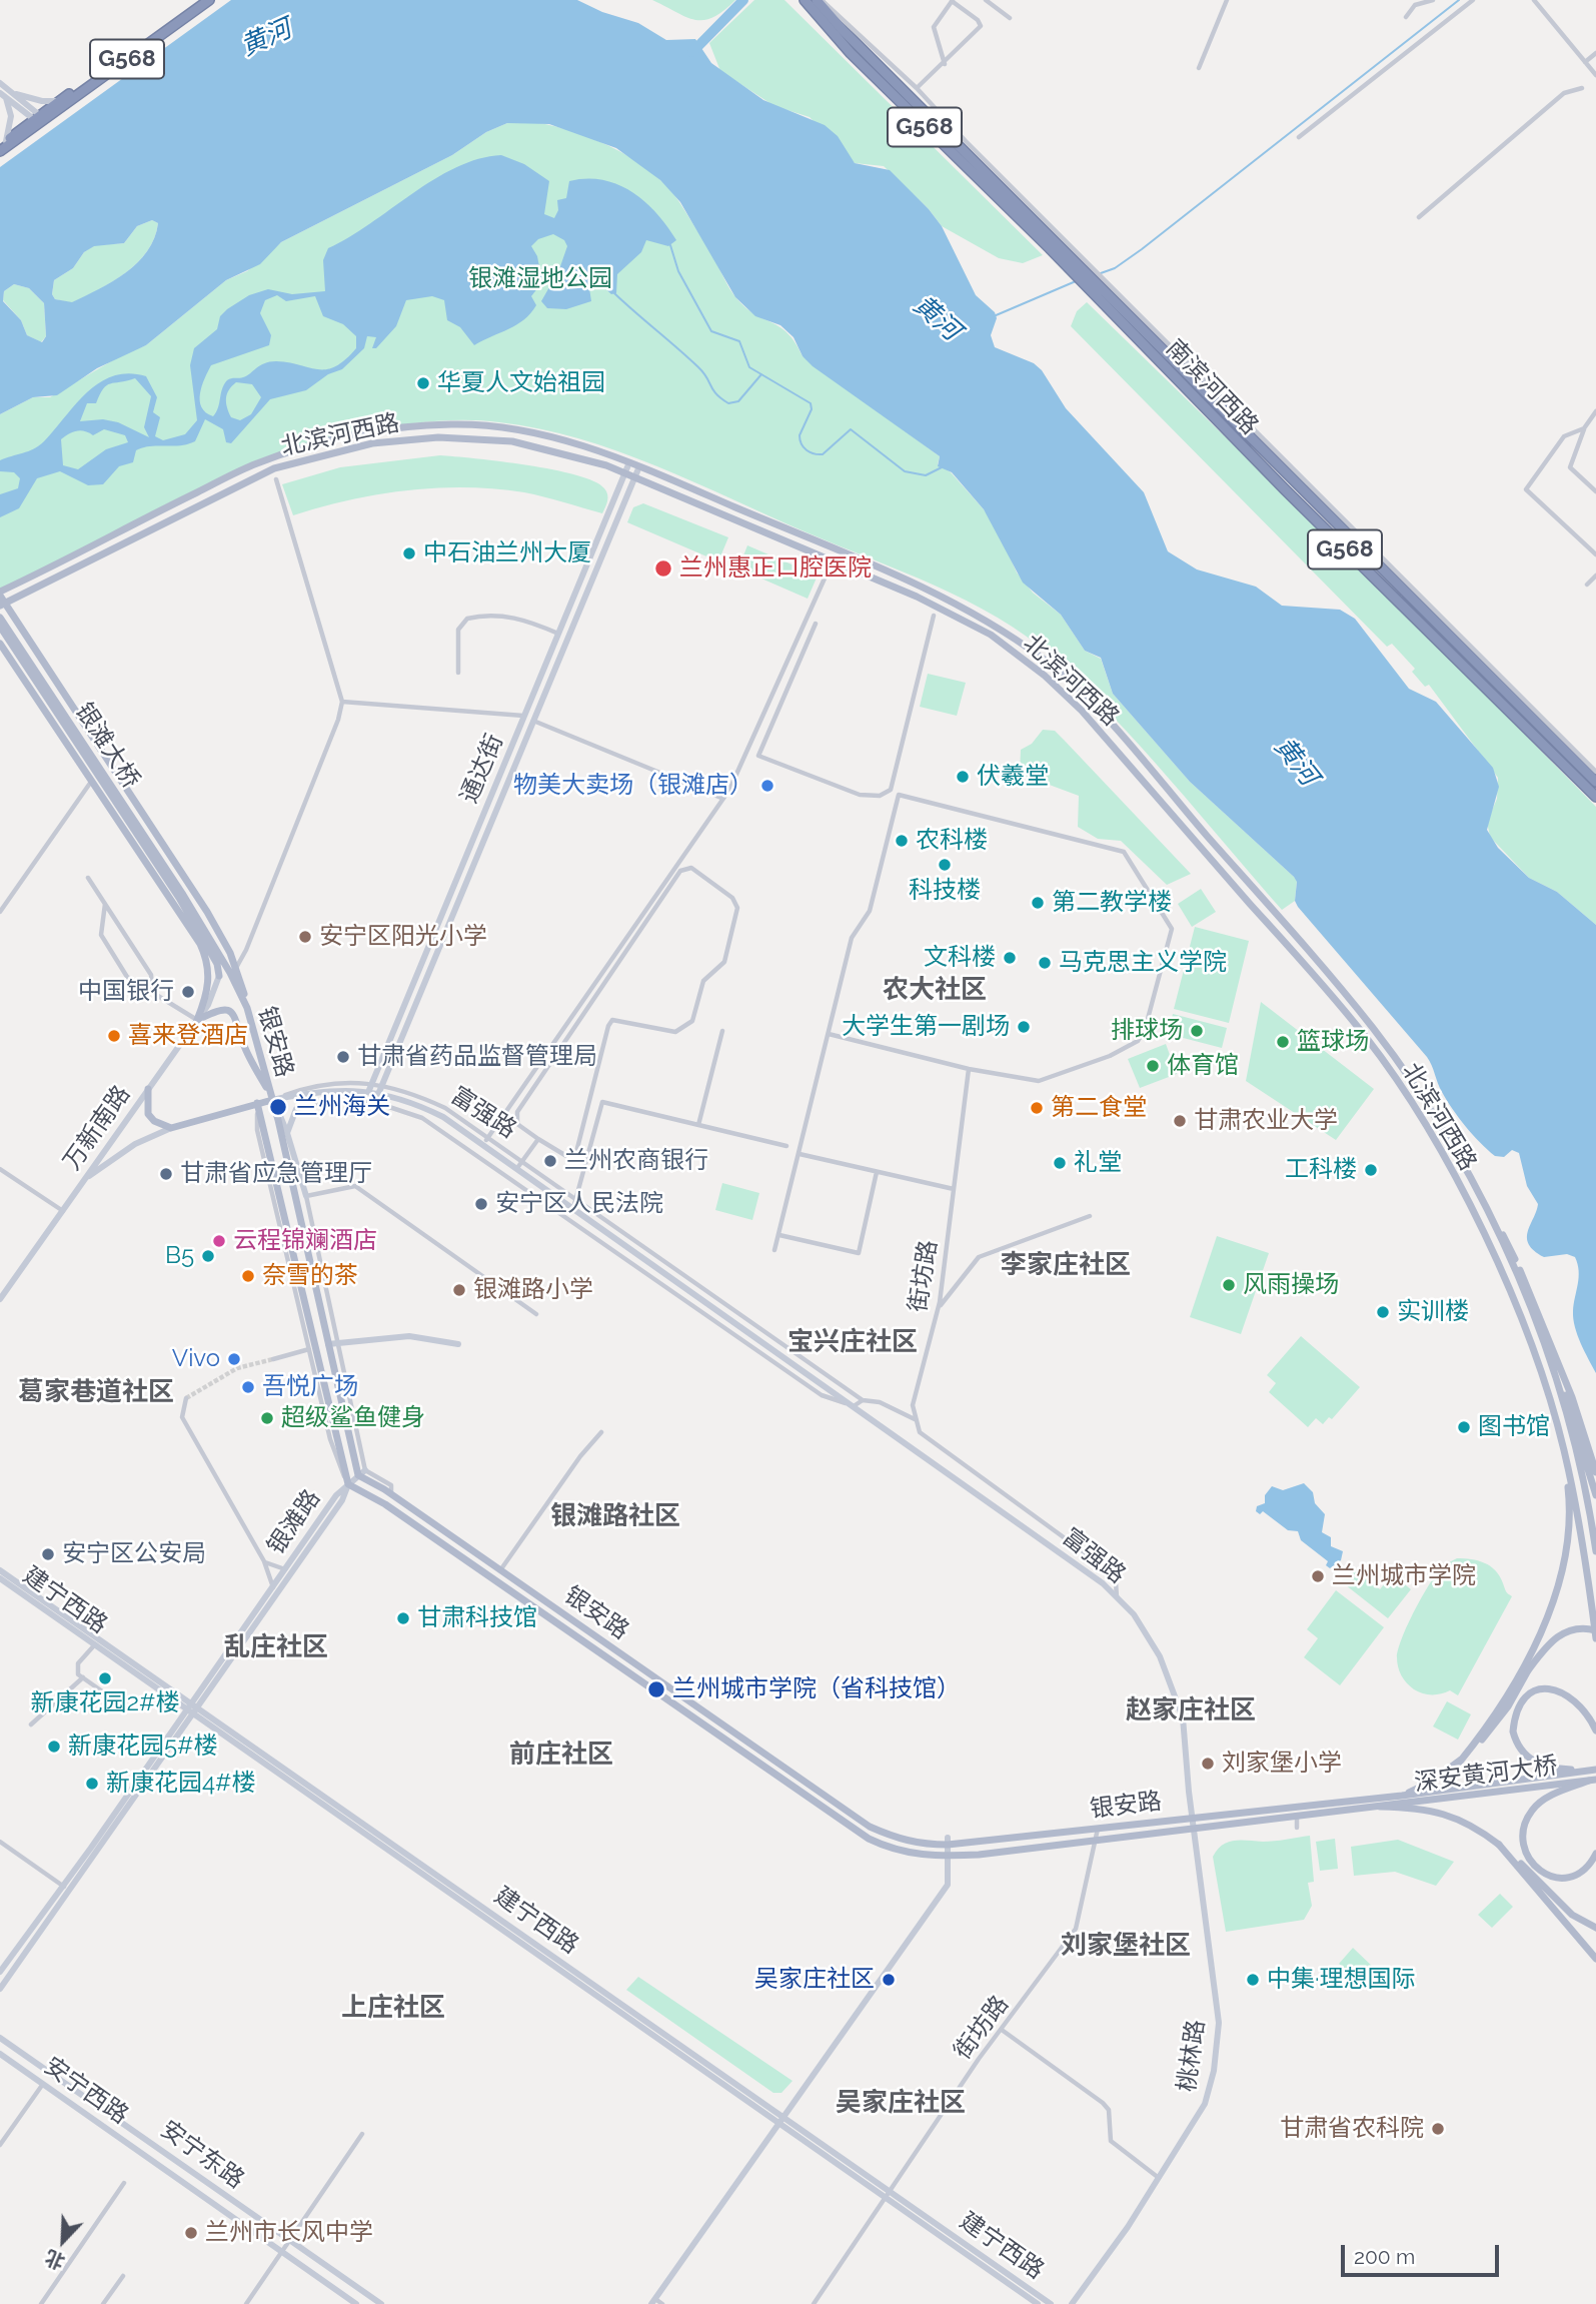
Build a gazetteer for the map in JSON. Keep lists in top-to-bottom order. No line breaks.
{"streets":{"highway":["G568","南滨河西路"],"main road":["北滨河西路","银滩大桥","通达街","银安路","富强路","万新南路","银滩路","建宁西路","深安黄河大桥","桃林路","安宁西路","安宁东路"],"street":["街坊路"]},"crossings":[["北滨河西路","通达街"],["银滩大桥","银安路"],["通达街","富强路"],["银安路","富强路"],["银安路","街坊路"],["银安路","银滩路"],["银安路","深安黄河大桥"],["银安路","桃林路"],["富强路","街坊路"],["富强路","桃林路"],["街坊路","建宁西路"],["银滩路","建宁西路"]],"districts":["农大社区","李家庄社区","宝兴庄社区","葛家巷道社区","银滩路社区","乱庄社区","赵家庄社区","前庄社区","刘家堡社区","上庄社区","吴家庄社区"],"water":["黄河"],"parks":["银滩湿地公园"],"places":["华夏人文始祖园","中石油兰州大厦","兰州惠正口腔医院","伏羲堂","物美大卖场（银滩店）","农科楼","科技楼","第二教学楼","安宁区阳光小学","文科楼","马克思主义学院","中国银行","大学生第一剧场","排球场","喜来登酒店","篮球场","甘肃省药品监督管理局","体育馆","兰州海关","第二食堂","甘肃农业大学","兰州农商银行","礼堂","工科楼","甘肃省应急管理厅","安宁区人民法院","云程锦斓酒店","B5","奈雪的茶","风雨操场","银滩路小学","实训楼","Vivo","吾悦广场","超级鲨鱼健身","图书馆","安宁区公安局","兰州城市学院","甘肃科技馆","新康花园2#楼","兰州城市学院（省科技馆）","新康花园5#楼","刘家堡小学","新康花园4#楼","吴家庄社区","中集·理想国际","甘肃省农科院","兰州市长风中学"],"scale_bar":"200 m","north":"bottom left"}
